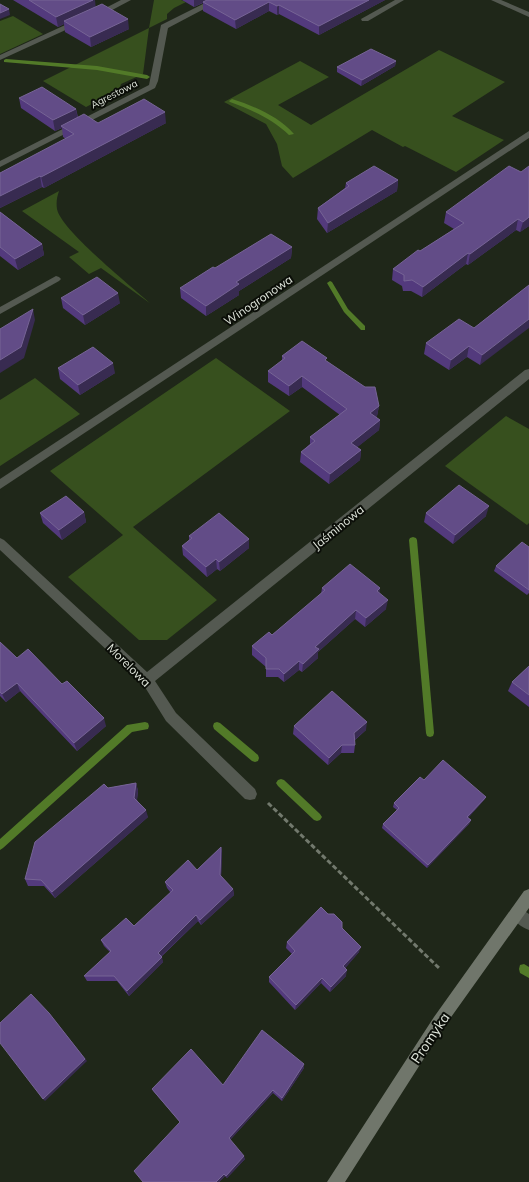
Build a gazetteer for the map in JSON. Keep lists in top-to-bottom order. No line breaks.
{"streets":{"street":["Agrestowa","Winogronowa","Jaśminowa","Morelowa","Promyka"]},"crossings":[["Jaśminowa","Morelowa"]]}
